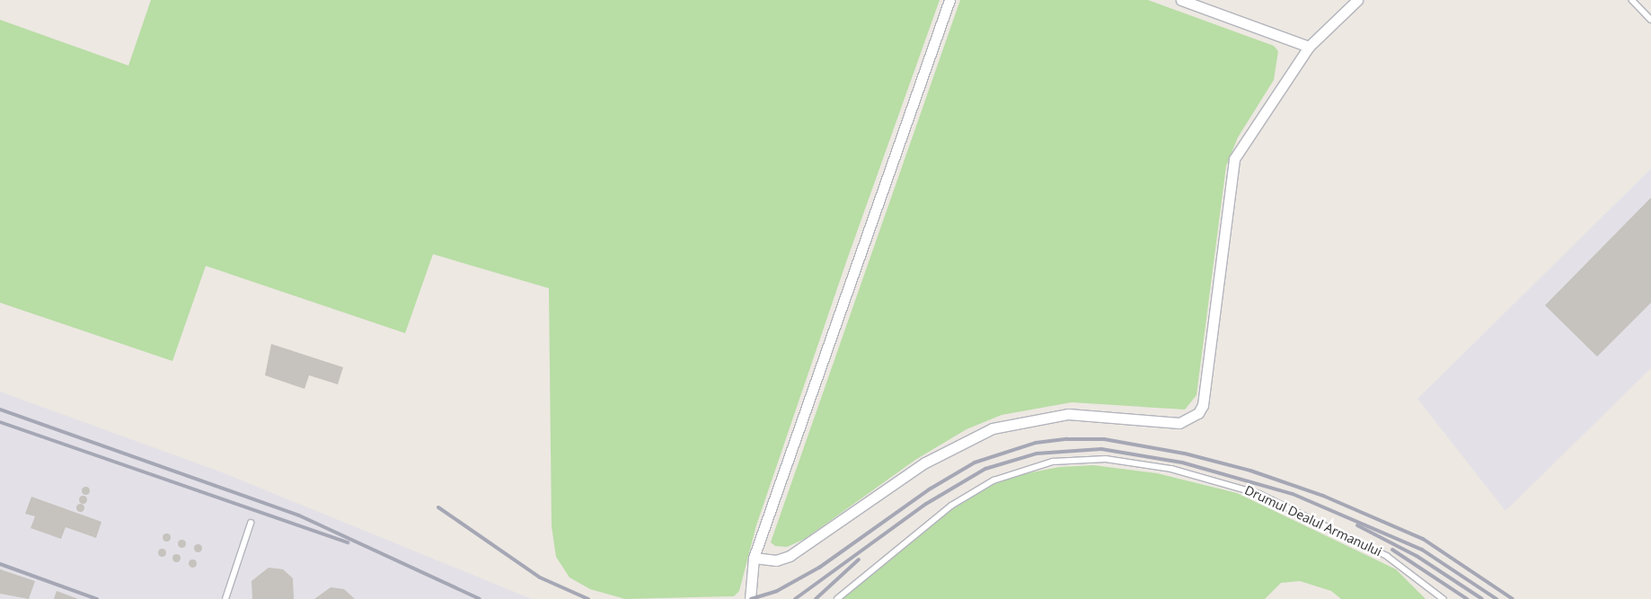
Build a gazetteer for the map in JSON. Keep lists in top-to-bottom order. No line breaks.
{"streets":{"lane":["Drumul Dealul Armanului"]}}
